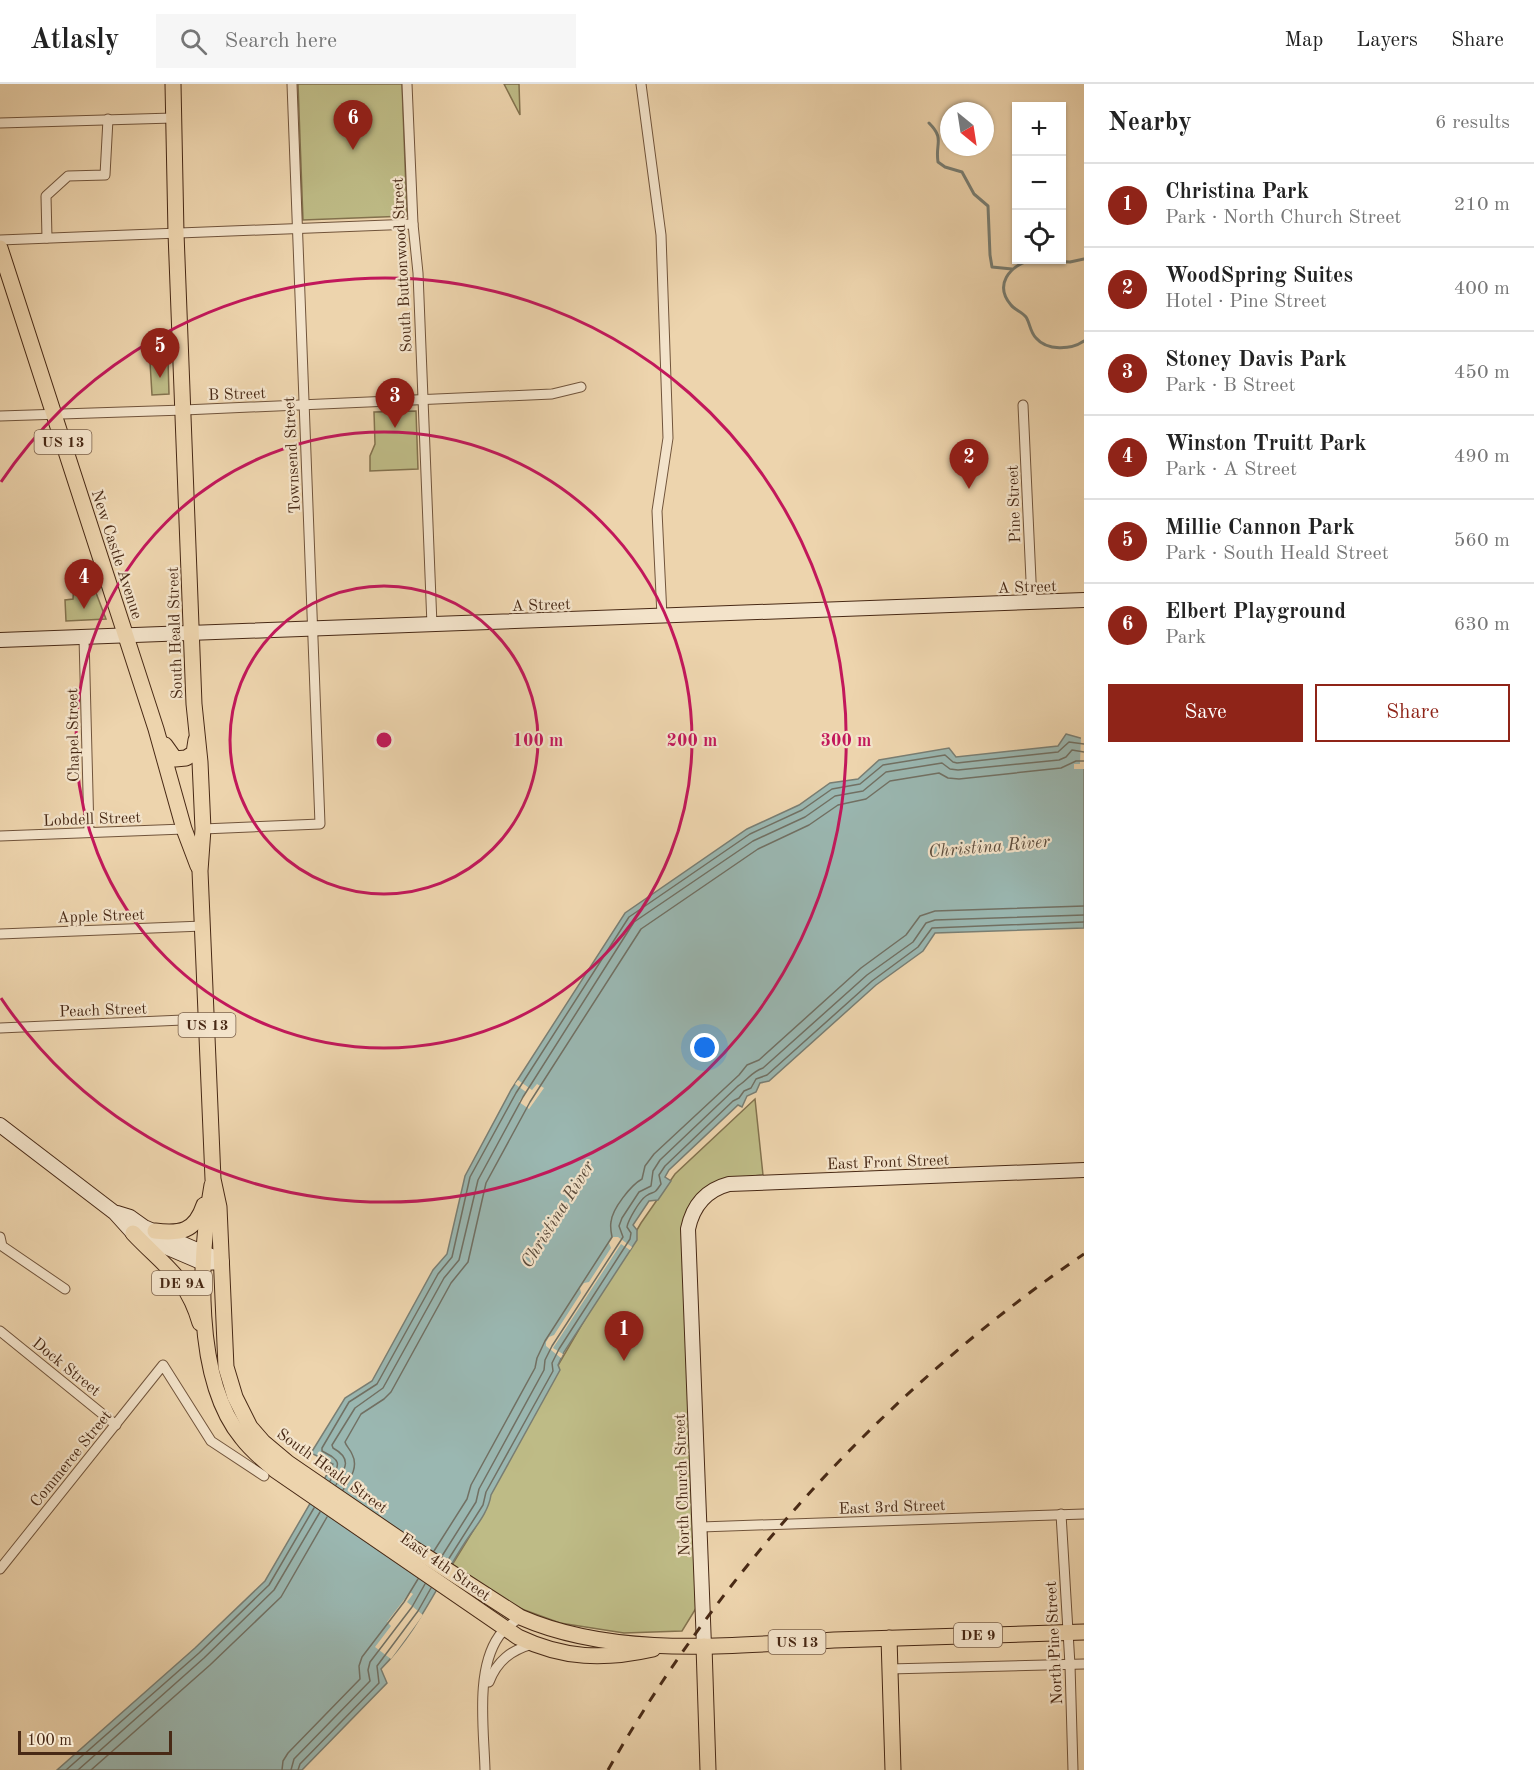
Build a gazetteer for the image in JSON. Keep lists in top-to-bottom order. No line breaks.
{"streets":{"main road":["US 13","New Castle Avenue","South Heald Street","DE 9A","North Church Street","East 4th Street","DE 9"],"street":["South Buttonwood Street","B Street","Townsend Street","Pine Street","A Street","Chapel Street","Lobdell Street","Apple Street","Peach Street","East Front Street","Dock Street","Commerce Street","East 3rd Street","North Pine Street"]},"crossings":[["South Buttonwood Street","B Street"],["South Buttonwood Street","A Street"],["B Street","Townsend Street"],["B Street","New Castle Avenue"],["B Street","South Heald Street"],["Townsend Street","A Street"],["Townsend Street","South Heald Street"],["Pine Street","A Street"],["New Castle Avenue","A Street"],["New Castle Avenue","South Heald Street"],["New Castle Avenue","Lobdell Street"],["A Street","South Heald Street"],["A Street","Chapel Street"],["South Heald Street","Apple Street"],["South Heald Street","Peach Street"],["South Heald Street","DE 9A"],["South Heald Street","East 4th Street"],["Chapel Street","Lobdell Street"],["East Front Street","North Church Street"],["Dock Street","Commerce Street"],["North Church Street","East 3rd Street"],["North Church Street","East 4th Street"],["East 3rd Street","North Pine Street"],["East 4th Street","North Pine Street"]],"water":["Christina River"],"scale_bar":"100 m","north":"bottom right","page":{"header":"Atlasly","search":"Search here","nav":["Map","Layers","Share"],"heading":["Nearby","6 results"],"pins":["6","5","3","2","4","1"],"map_buttons":["+","−"],"list":[{"mark":"1","name":"Christina Park","note":"Park · North Church Street","value":"210 m"},{"mark":"2","name":"WoodSpring Suites","note":"Hotel · Pine Street","value":"400 m"},{"mark":"3","name":"Stoney Davis Park","note":"Park · B Street","value":"450 m"},{"mark":"4","name":"Winston Truitt Park","note":"Park · A Street","value":"490 m"},{"mark":"5","name":"Millie Cannon Park","note":"Park · South Heald Street","value":"560 m"},{"mark":"6","name":"Elbert Playground","note":"Park","value":"630 m"}],"buttons":["Save","Share"],"scale":"100 m"},"rings":["100 m","200 m","300 m"]}
